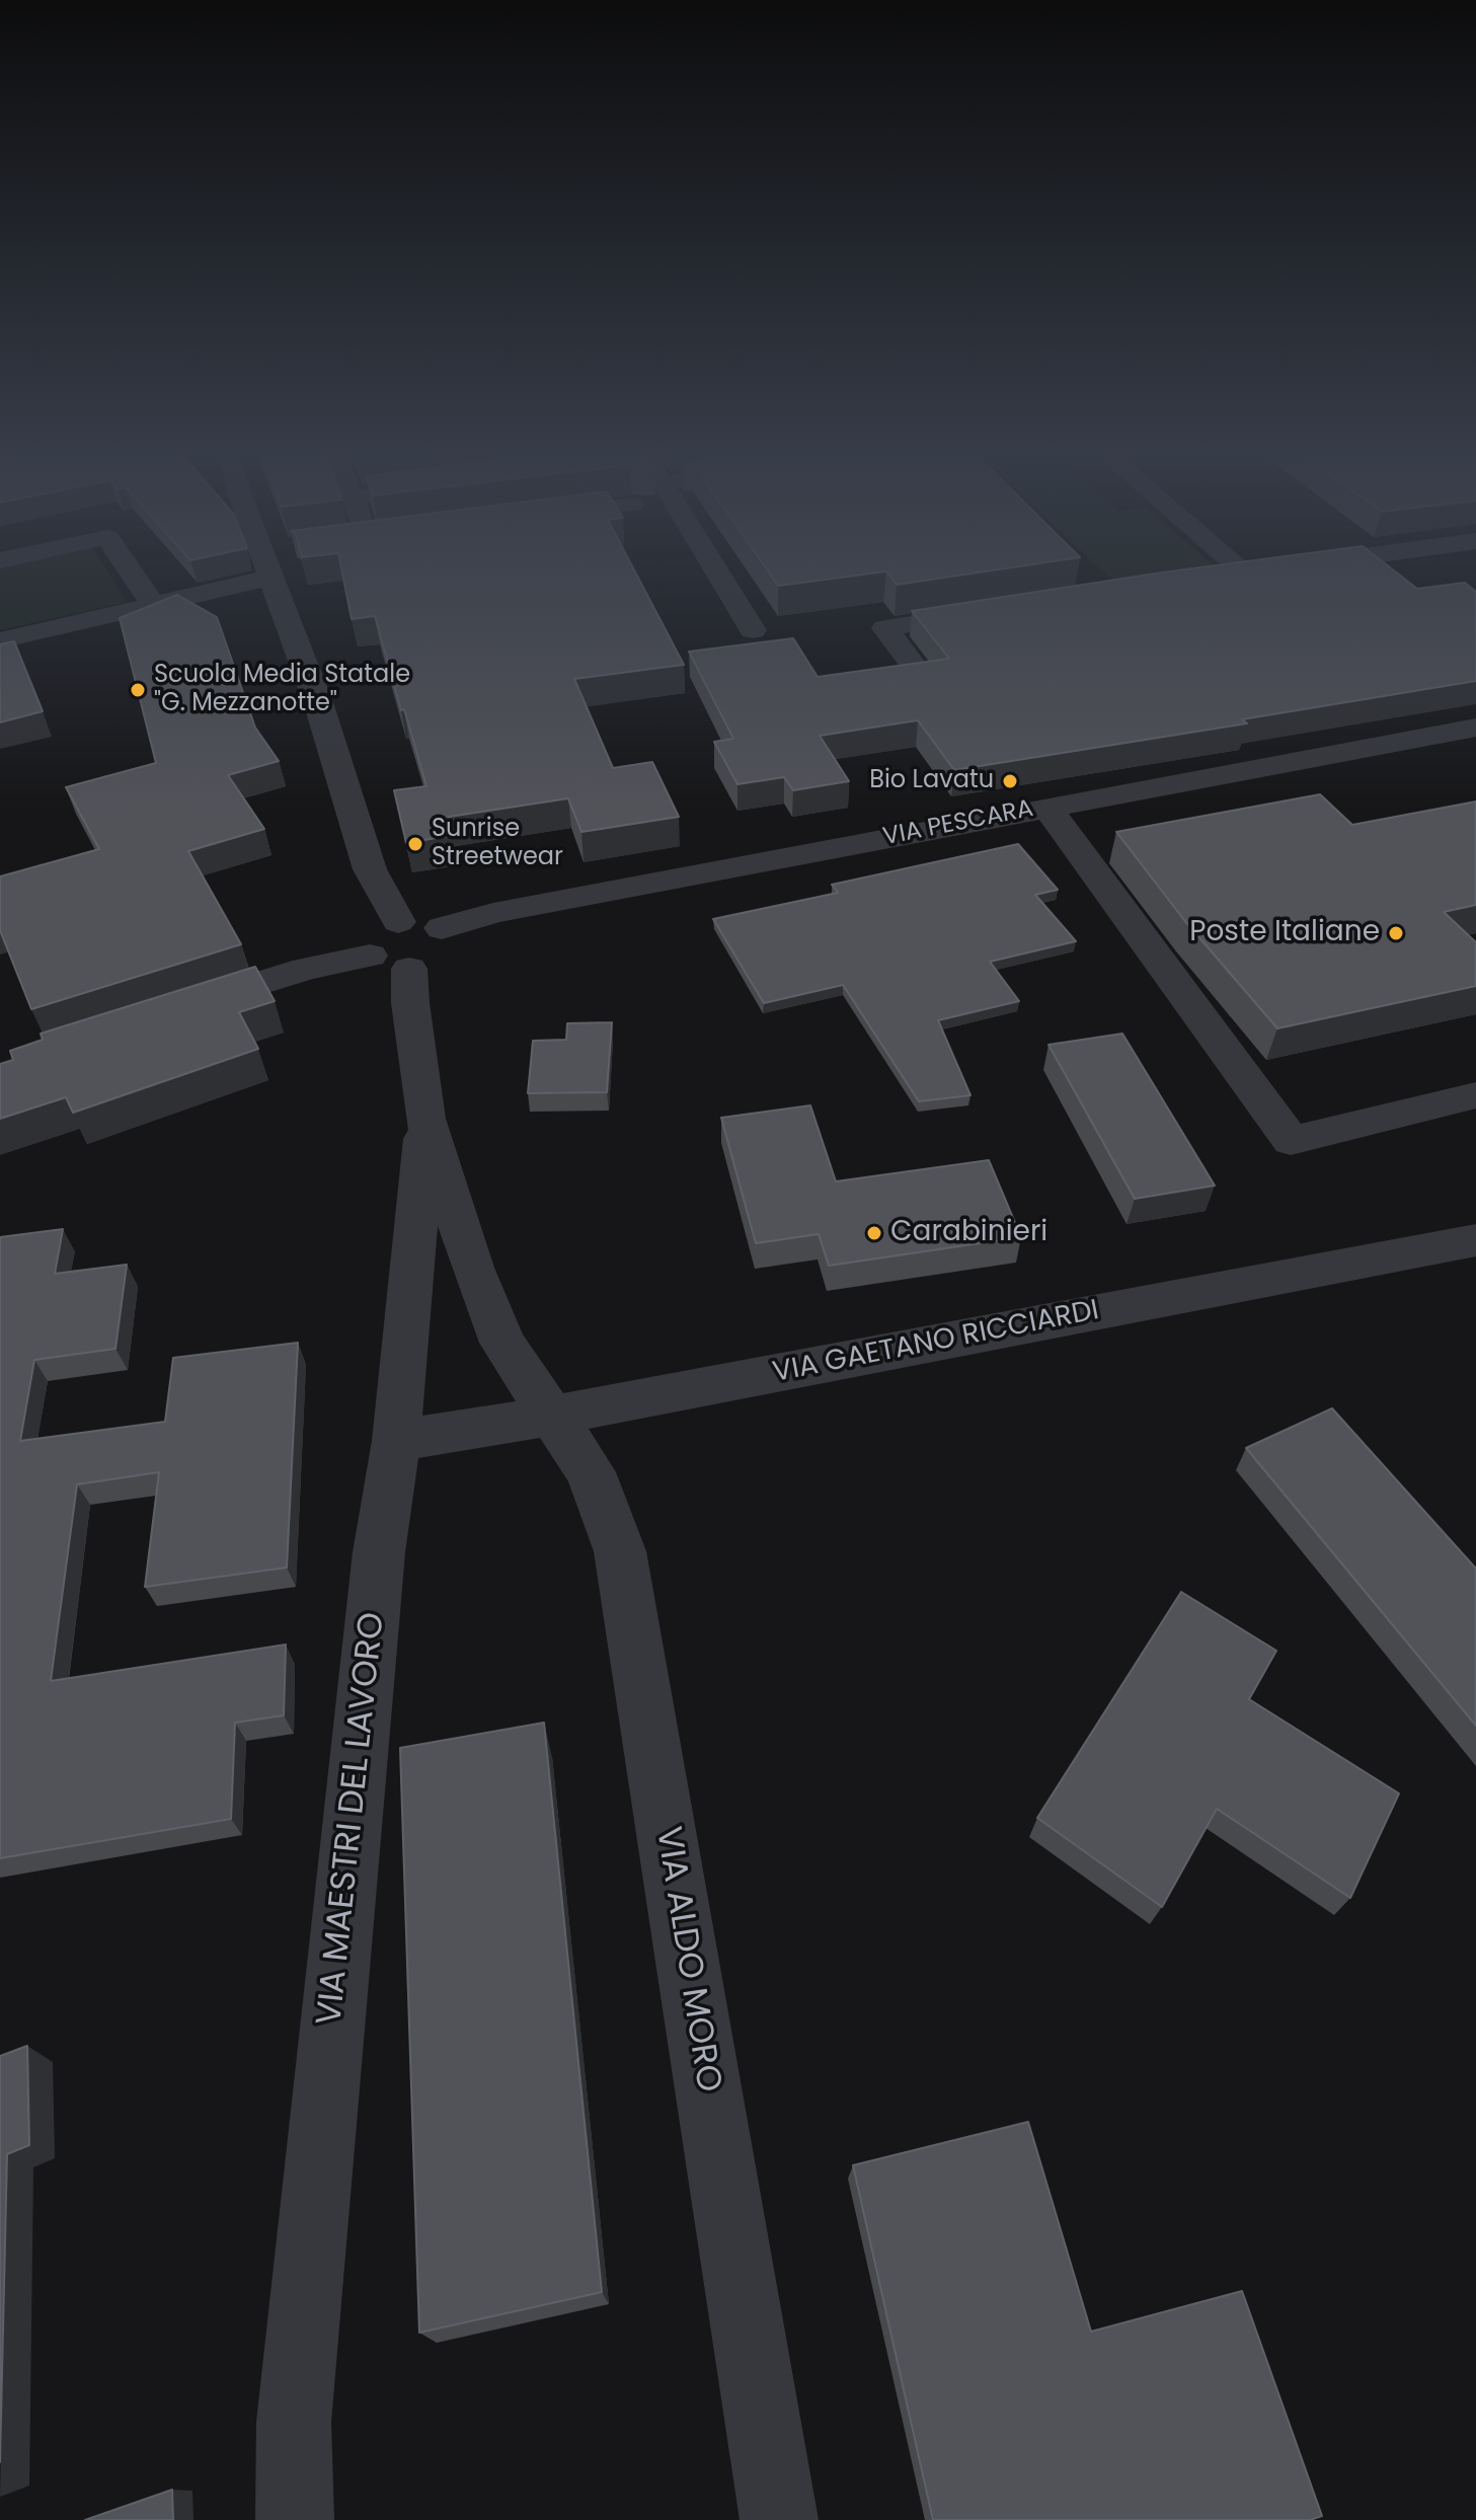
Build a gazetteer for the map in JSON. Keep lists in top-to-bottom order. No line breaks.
{"streets":{"street":["VIA PESCARA","VIA GAETANO RICCIARDI","VIA MAESTRI DEL LAVORO","VIA ALDO MORO"]},"crossings":[["VIA PESCARA","VIA MAESTRI DEL LAVORO"],["VIA GAETANO RICCIARDI","VIA MAESTRI DEL LAVORO"],["VIA GAETANO RICCIARDI","VIA ALDO MORO"],["VIA MAESTRI DEL LAVORO","VIA ALDO MORO"]],"places":["Scuola Media Statale \"G. Mezzanotte\"","Bio Lavatu","Sunrise Streetwear","Poste Italiane","Carabinieri"]}
